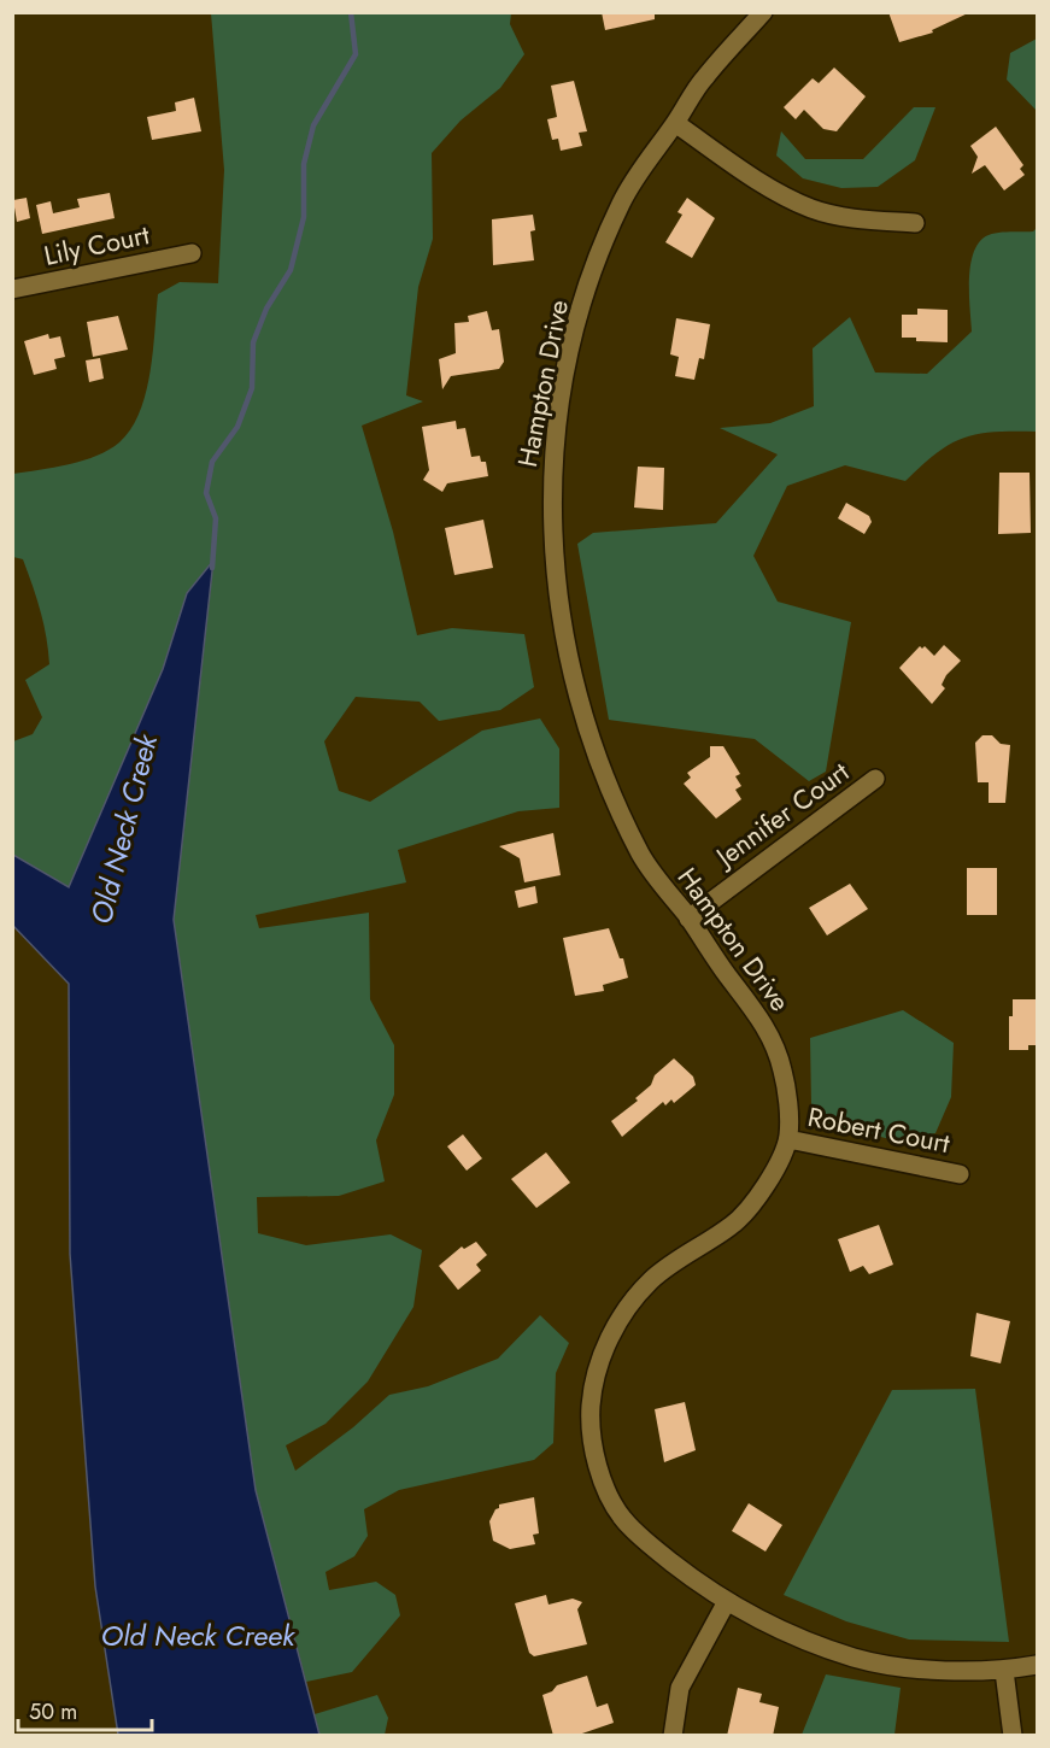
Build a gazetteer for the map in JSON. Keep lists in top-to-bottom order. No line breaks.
{"streets":{"street":["Lily Court","Hampton Drive","Jennifer Court","Robert Court"]},"crossings":[["Hampton Drive","Jennifer Court"],["Hampton Drive","Robert Court"]],"water":["Old Neck Creek"],"scale_bar":"50 m"}
